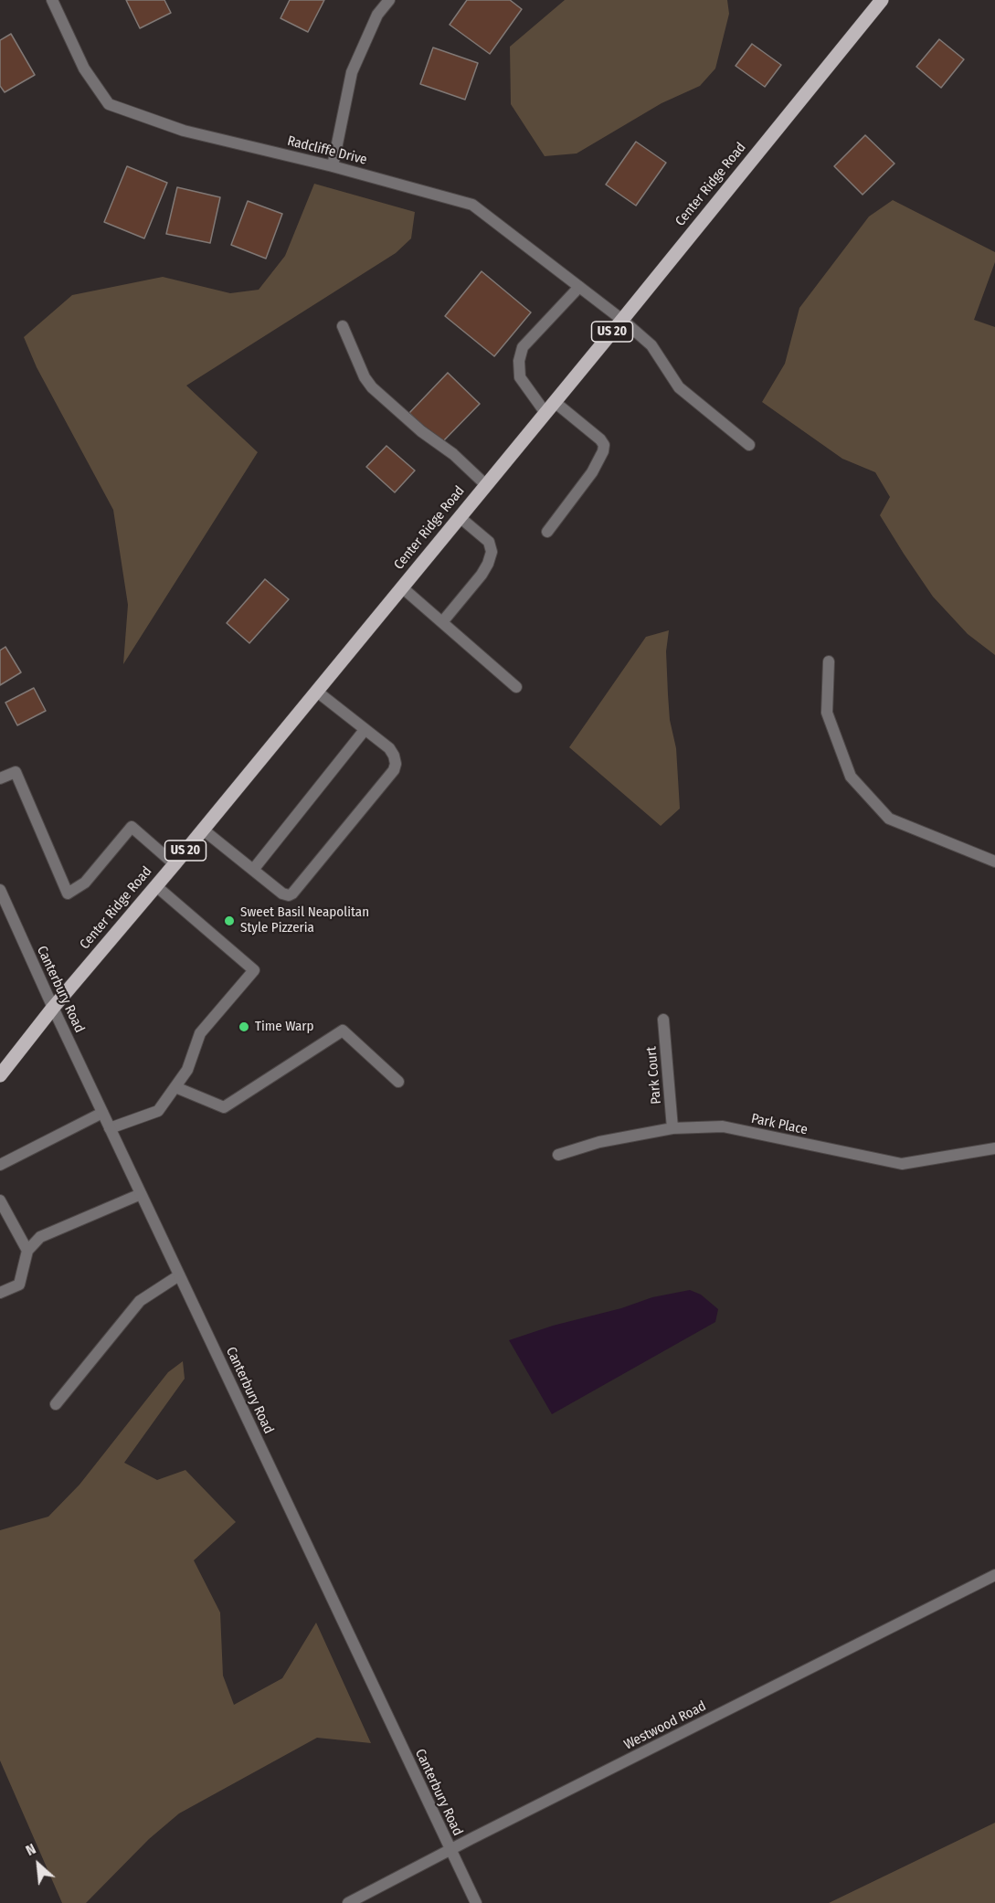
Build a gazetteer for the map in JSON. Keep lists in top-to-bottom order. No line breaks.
{"streets":{"main road":["Center Ridge Road","US 20"],"street":["Radcliffe Drive","Canterbury Road","Park Court","Park Place","Westwood Road"]},"crossings":[["Radcliffe Drive","Center Ridge Road"],["Center Ridge Road","Canterbury Road"],["Canterbury Road","Westwood Road"],["Park Court","Park Place"]],"places":["Sweet Basil Neapolitan Style Pizzeria","Time Warp"],"north":"top left"}
